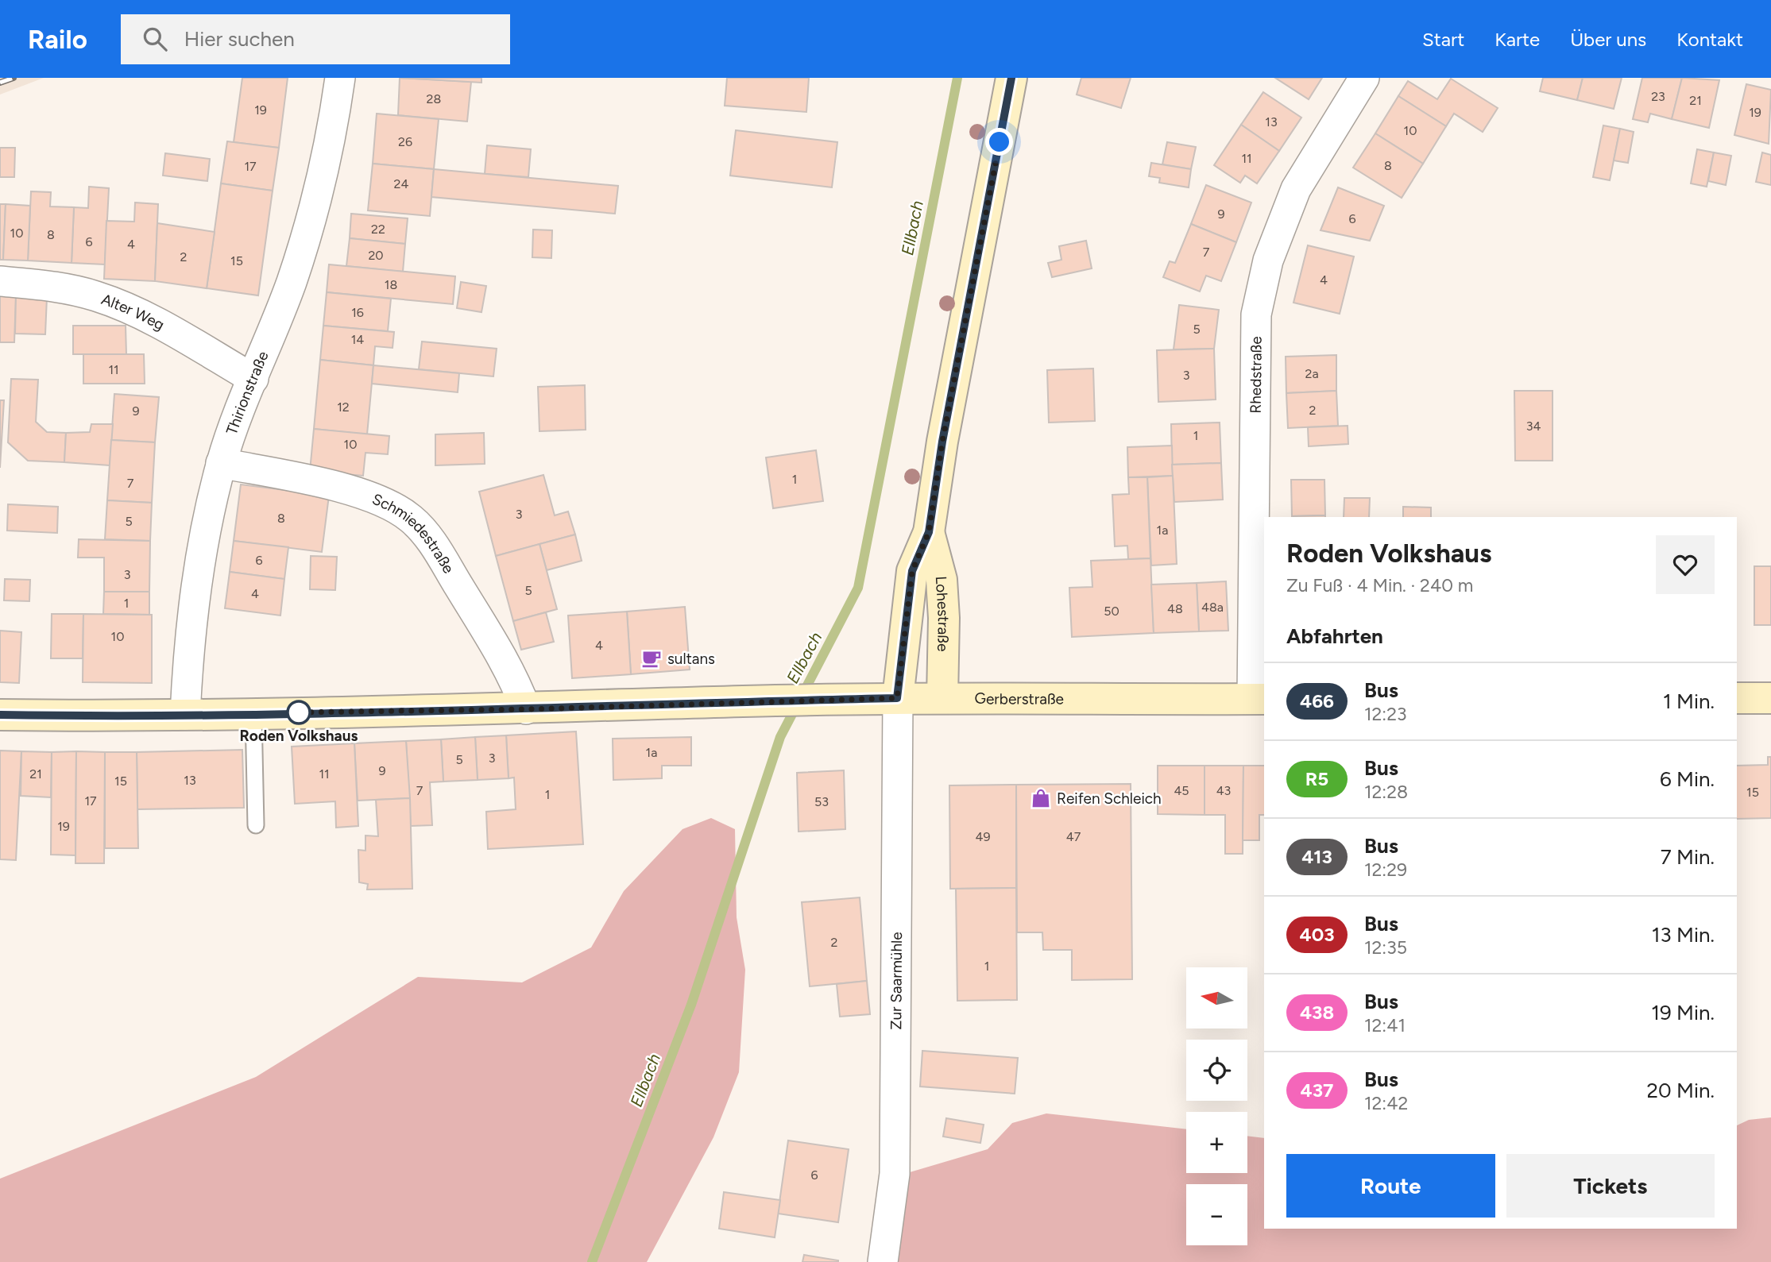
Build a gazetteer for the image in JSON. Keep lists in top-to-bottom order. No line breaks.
{"streets":{"street":["Alter Weg","Rhedstraße","Thirionstraße","Schmiedestraße","Lohestraße","Gerberstraße","Zur Saarmühle"]},"crossings":[["Alter Weg","Thirionstraße"],["Rhedstraße","Gerberstraße"],["Thirionstraße","Schmiedestraße"],["Thirionstraße","Gerberstraße"],["Schmiedestraße","Gerberstraße"],["Lohestraße","Gerberstraße"],["Lohestraße","Zur Saarmühle"],["Gerberstraße","Zur Saarmühle"]],"water":["Ellbach"],"places":{"cafe":["sultans"],"other":["Roden Volkshaus"],"shop":["Reifen Schleich"]},"lines":["bus line 466"],"house_numbers":["23","28","21","19","19","13","10","26","11","8","17","24","9","6","22","10","8","6","4","7","20","2","15","4","18","16","5","14","11","2a","3","12","2","9","34","1","10","1","7","3","8","5","1a","6","3","5","4","1","48a","48","50","10","4","1a","3","5","9","21","11","13","15","7","45","43","15","1","17","53","19","49","47","2","1","6"],"north":"left","page":{"header":"Railo","search":"Hier suchen","nav":["Start","Karte","Über uns","Kontakt"],"heading":[["Roden Volkshaus","Zu Fuß · 4 Min. · 240 m"],"Abfahrten"],"list":[{"mark":"466","name":"Bus","note":"12:23","value":"1 Min."},{"mark":"R5","name":"Bus","note":"12:28","value":"6 Min."},{"mark":"413","name":"Bus","note":"12:29","value":"7 Min."},{"mark":"403","name":"Bus","note":"12:35","value":"13 Min."},{"mark":"438","name":"Bus","note":"12:41","value":"19 Min."},{"mark":"437","name":"Bus","note":"12:42","value":"20 Min."}],"map_buttons":["+","−"],"buttons":["Route","Tickets"]}}
